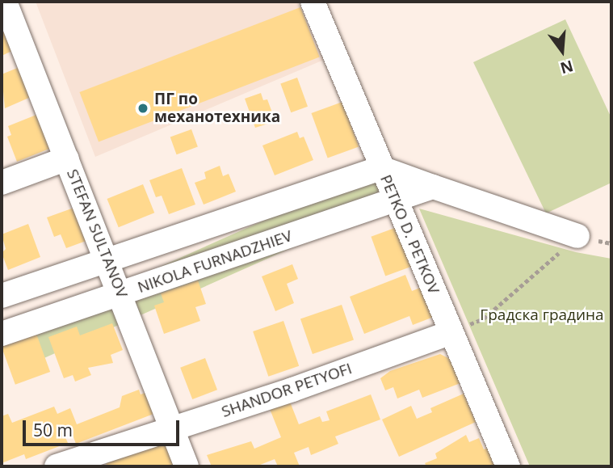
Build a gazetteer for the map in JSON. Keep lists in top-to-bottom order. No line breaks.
{"streets":{"street":["STEFAN SULTANOV","PETKO D. PETKOV","NIKOLA FURNADZHIEV","SHANDOR PETYOFI"]},"crossings":[["STEFAN SULTANOV","NIKOLA FURNADZHIEV"],["STEFAN SULTANOV","SHANDOR PETYOFI"],["PETKO D. PETKOV","NIKOLA FURNADZHIEV"],["PETKO D. PETKOV","SHANDOR PETYOFI"]],"parks":["Градска градина"],"places":["ПГ по механотехника"],"scale_bar":"50 m","north":"bottom"}
